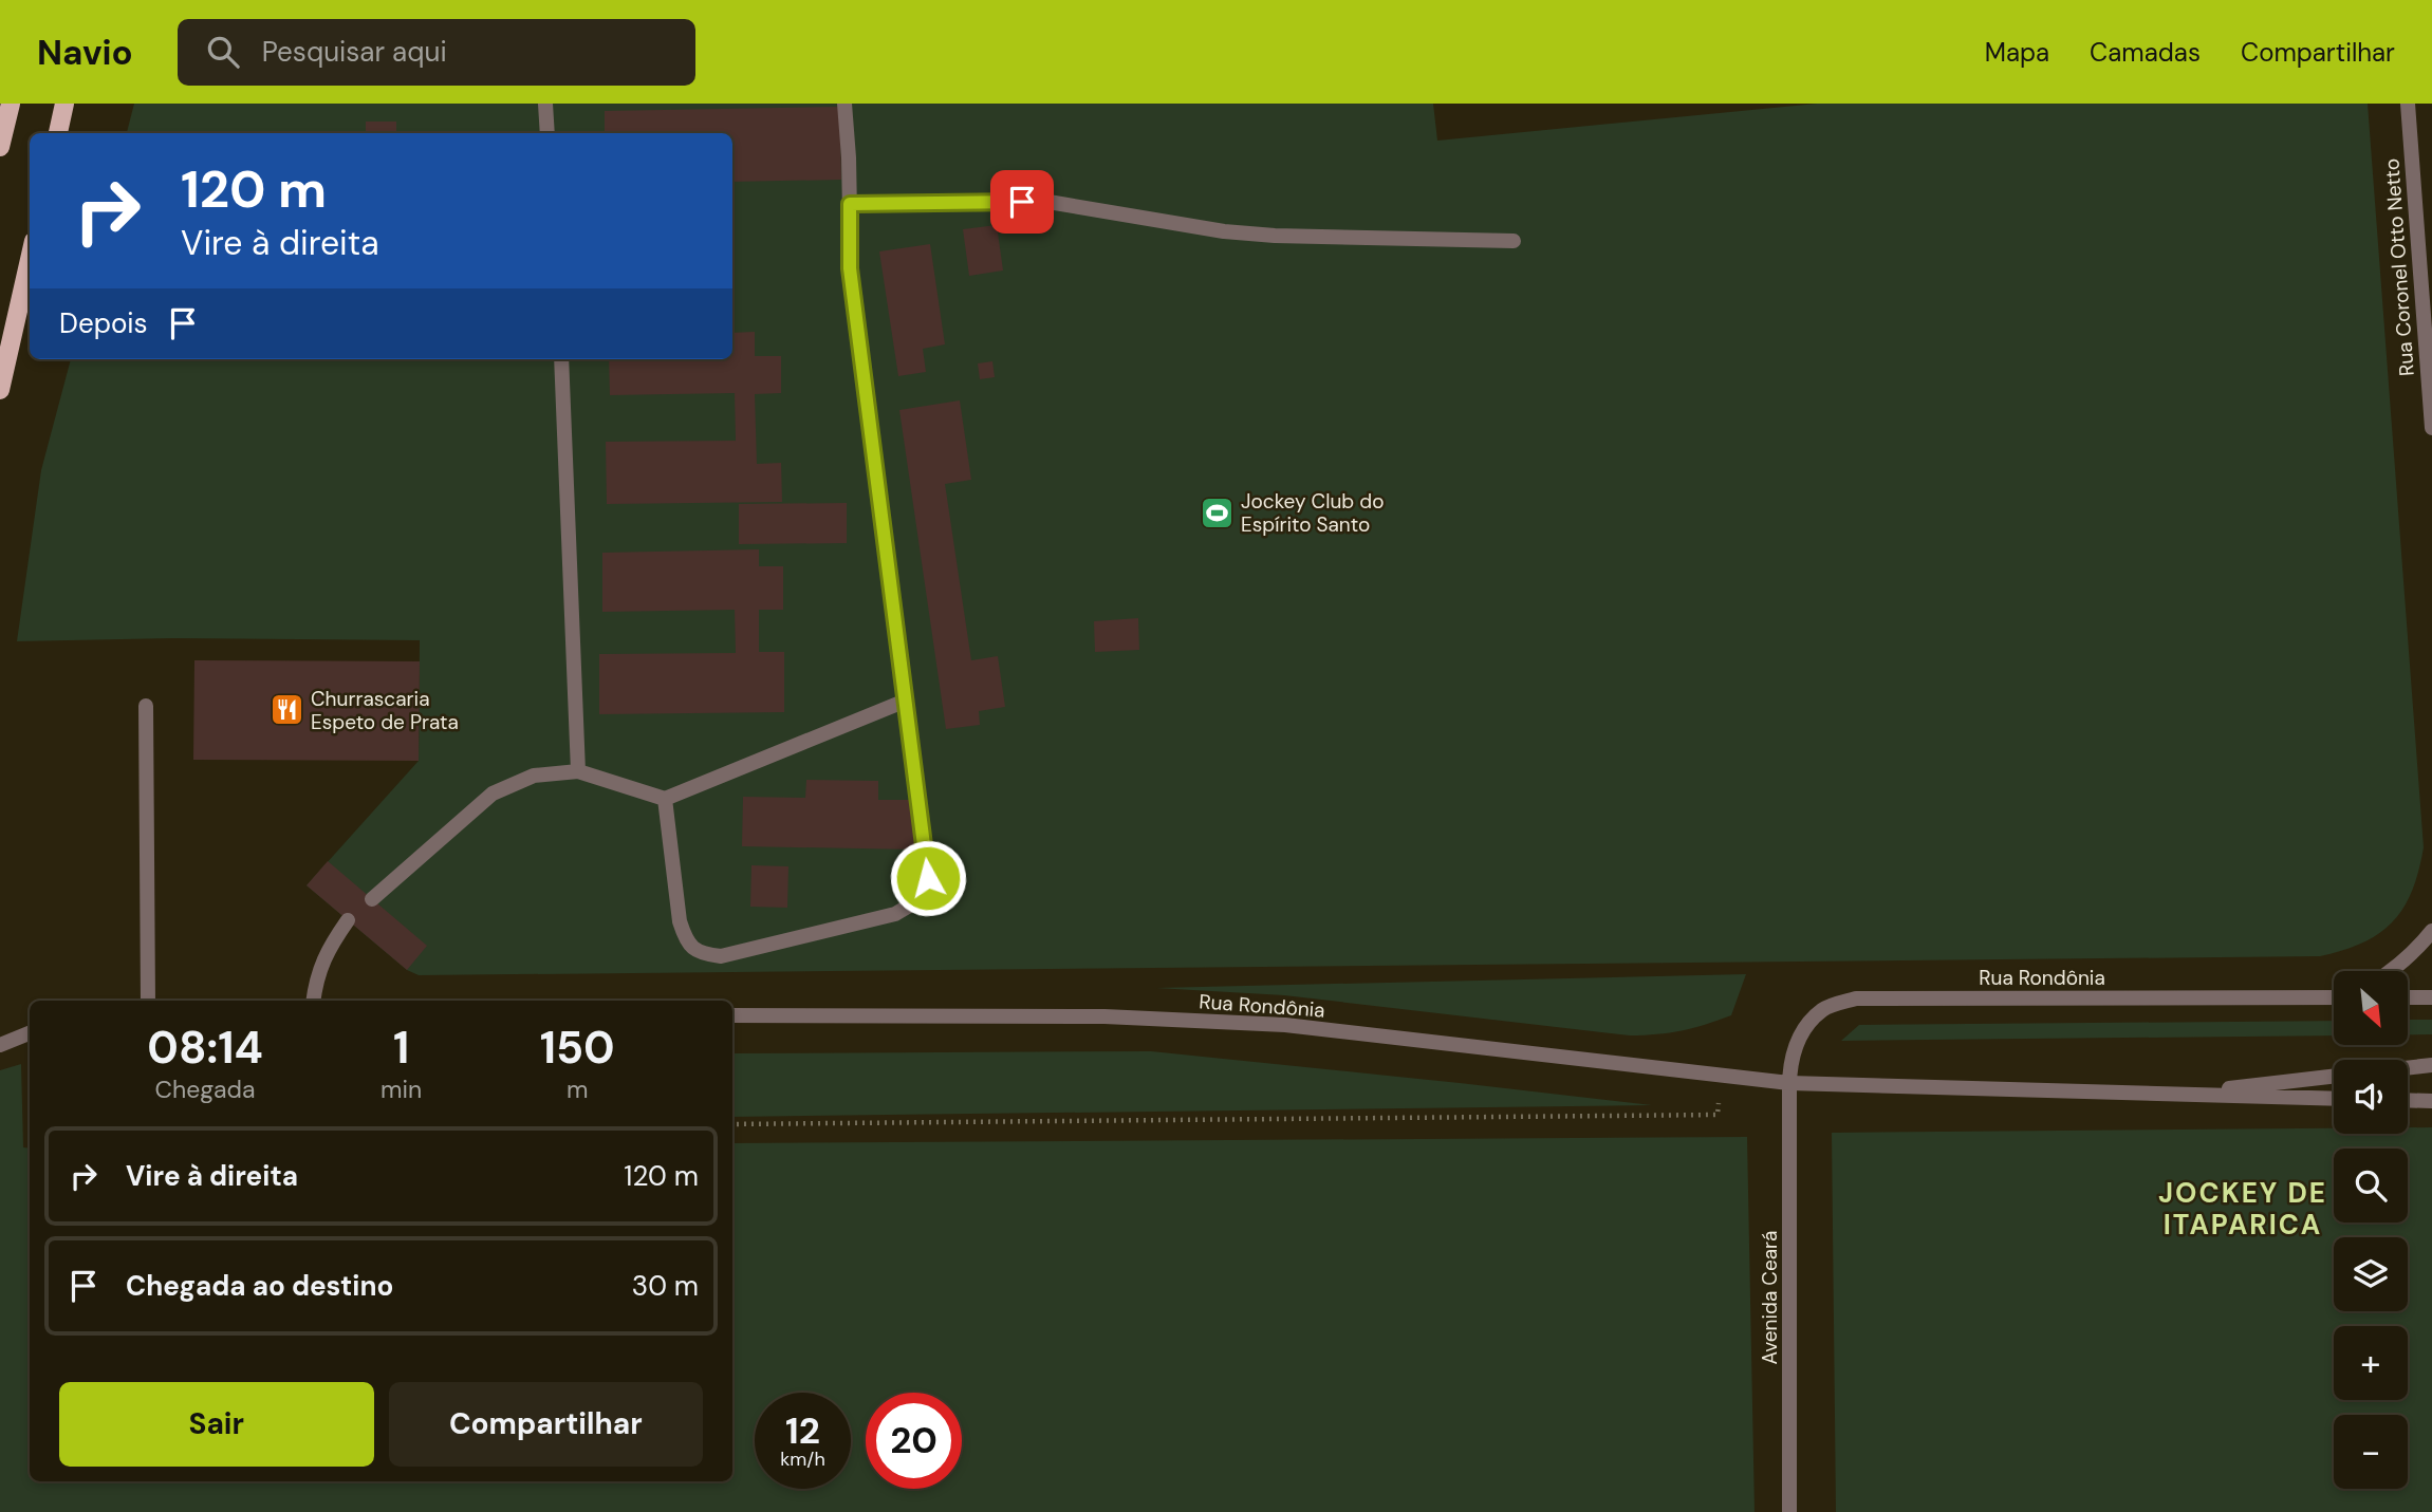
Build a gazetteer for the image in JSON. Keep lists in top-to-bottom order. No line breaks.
{"streets":{"street":["Rua Coronel Otto Netto","Rua Rondônia","Avenida Ceará"]},"crossings":[["Rua Rondônia","Avenida Ceará"]],"districts":["JOCKEY DE ITAPARICA"],"places":{"sports":["Jockey Club do Espírito Santo"],"restaurant":["Churrascaria Espeto de Prata"]},"north":"bottom right","page":{"header":"Navio","search":"Pesquisar aqui","nav":["Mapa","Camadas","Compartilhar"],"turn":["120 m","Vire à direita"],"then":"Depois","map_buttons":["+","−"],"eta":["08:14","Chegada","1","min","150","m"],"list":[{"name":"Vire à direita","value":"120 m"},{"name":"Chegada ao destino","value":"30 m"}],"buttons":["Sair","Compartilhar"],"speed":"12 km/h","limit":"20"}}
